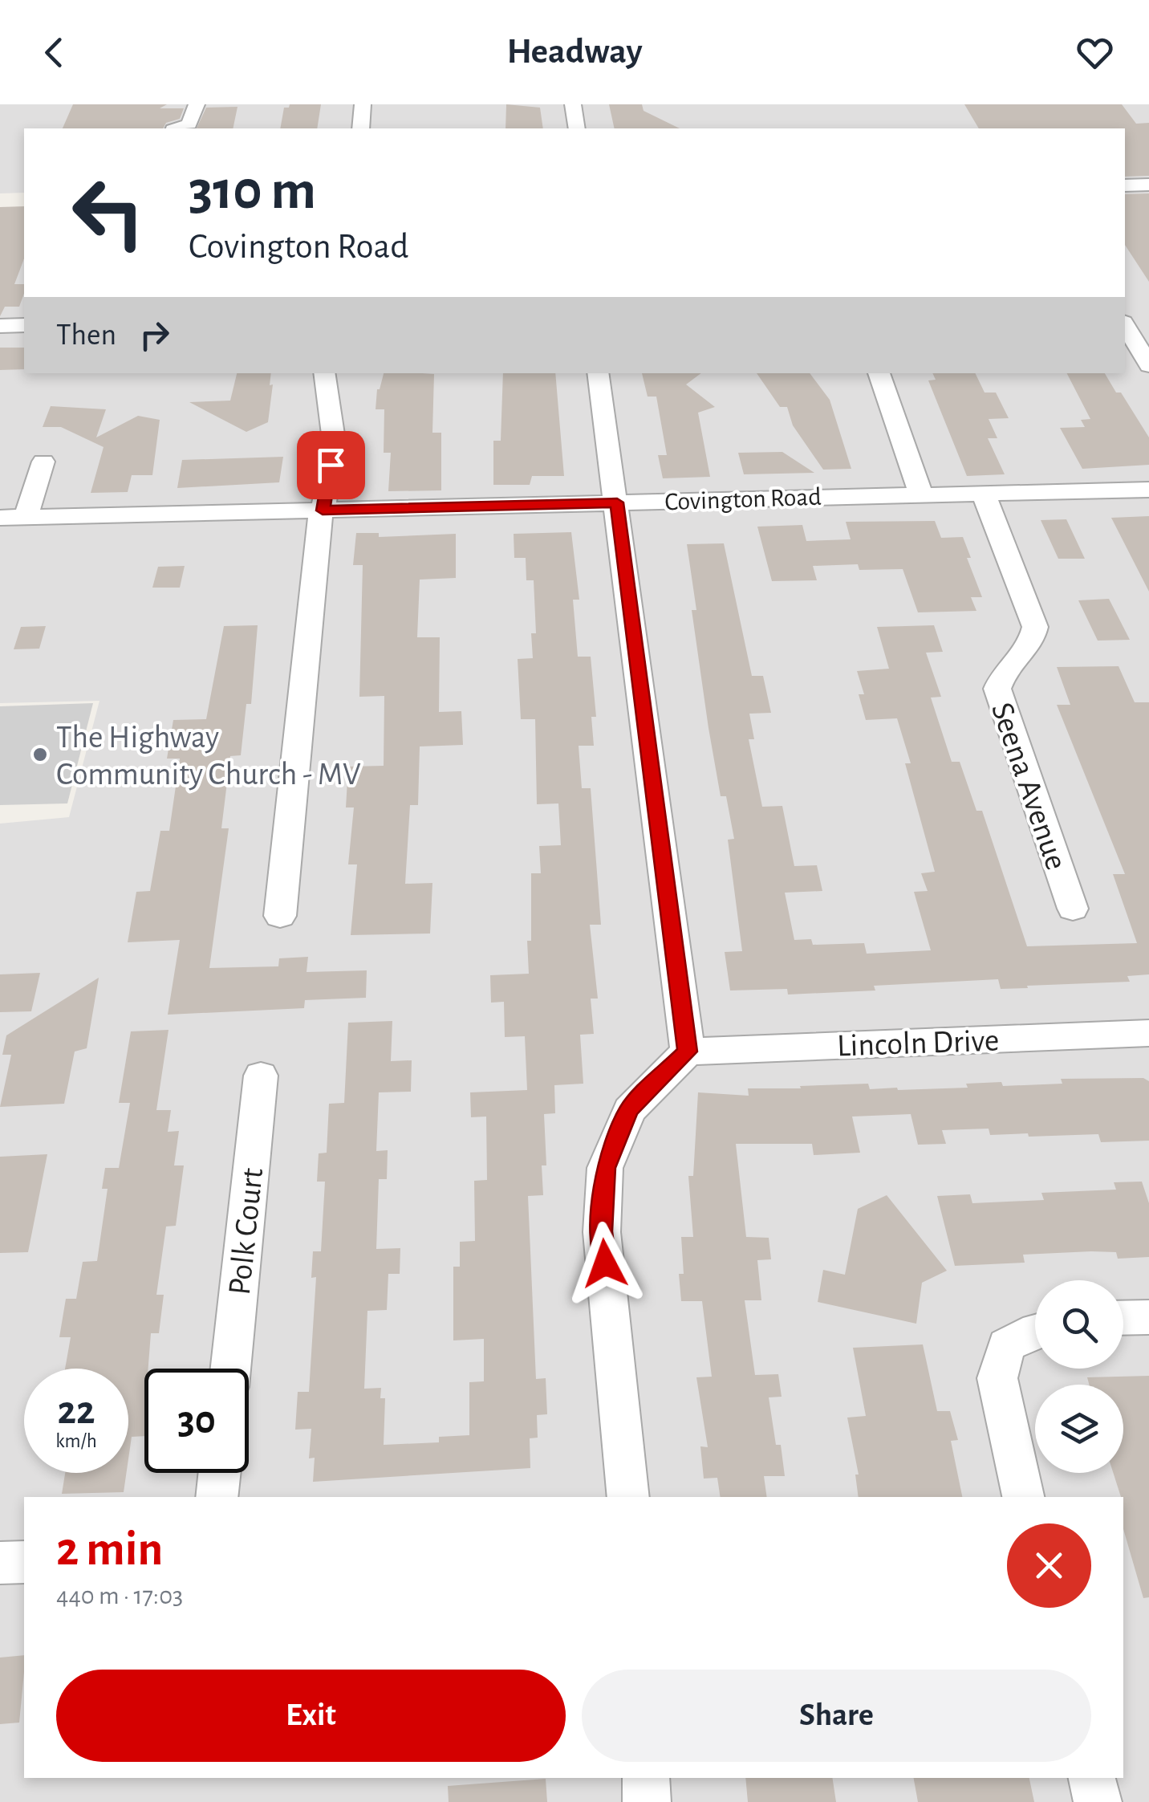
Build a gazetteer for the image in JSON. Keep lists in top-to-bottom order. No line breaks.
{"streets":{"street":["Covington Road","Seena Avenue","Lincoln Drive","Polk Court"]},"crossings":[["Covington Road","Seena Avenue"]],"places":["The Highway Community Church - MV"],"page":{"header":"Headway","turn":["310 m","Covington Road"],"then":"Then","speed":"22 km/h","limit":"30","heading":["2 min","440 m · 17:03"],"buttons":["Exit","Share"]}}
